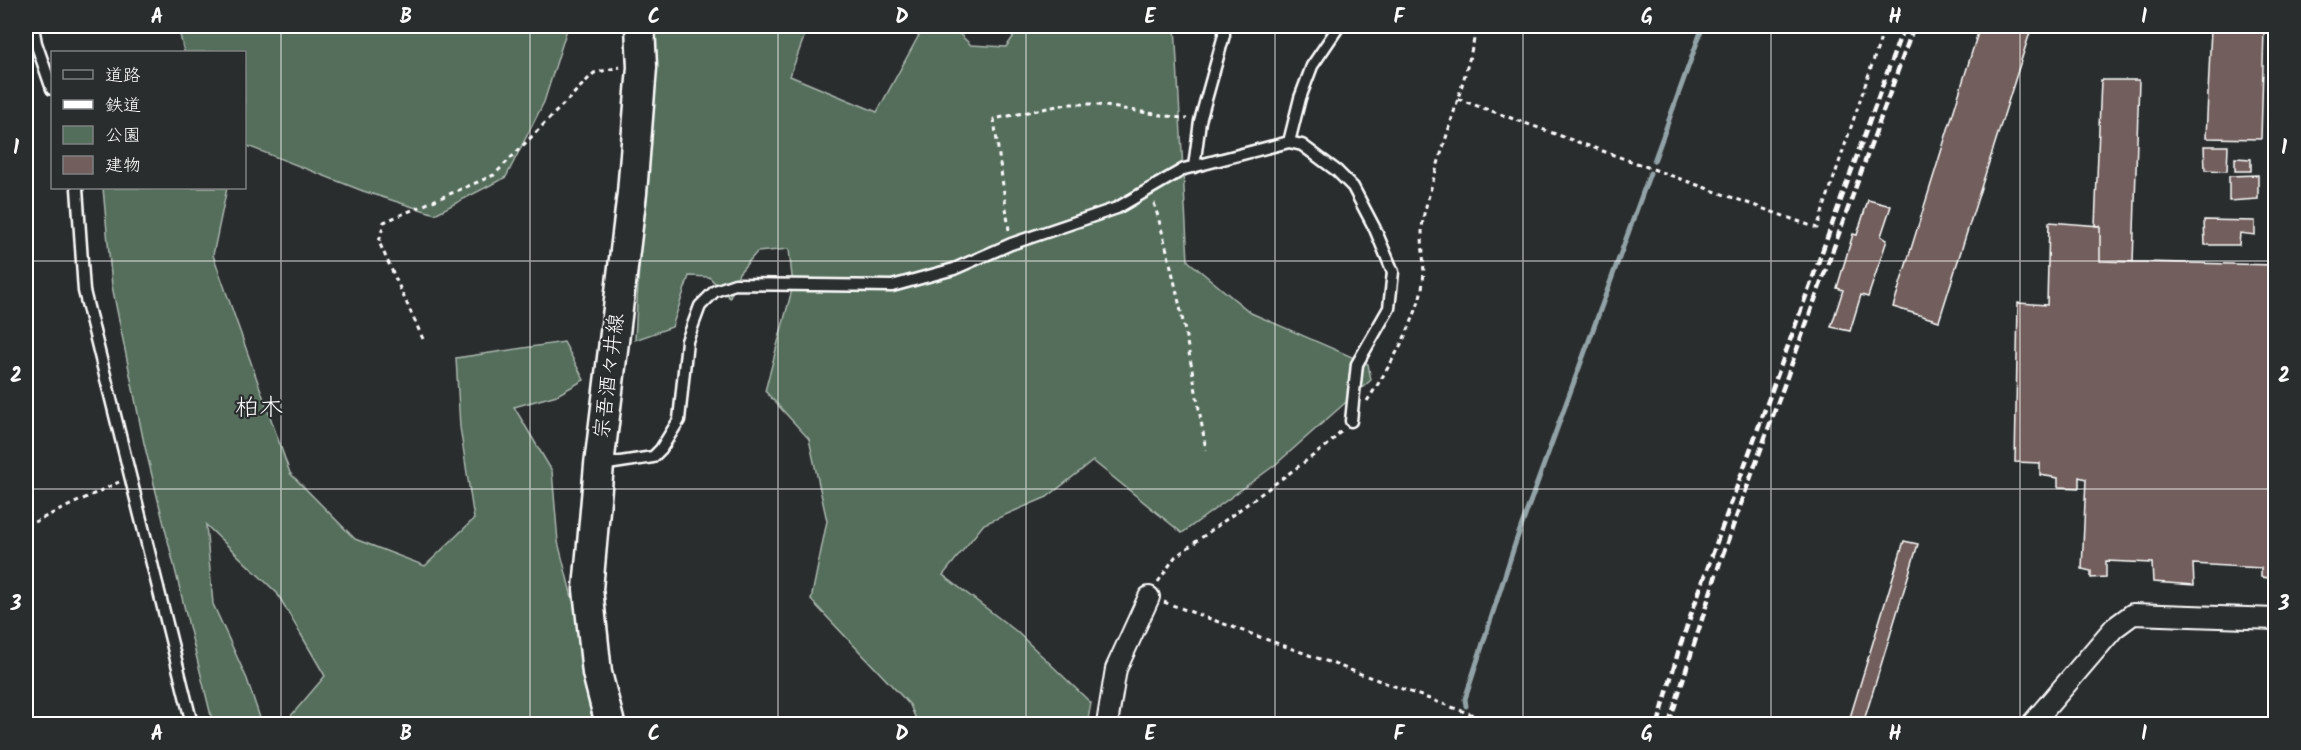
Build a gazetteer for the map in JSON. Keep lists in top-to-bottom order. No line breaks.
{"streets":{"main road":["宗吾酒々井線"]},"districts":["柏木"],"legend":["道路","鉄道","公園","建物"],"grid":{"columns":["A","B","C","D","E","F","G","H","I"],"rows":["1","2","3"]}}
